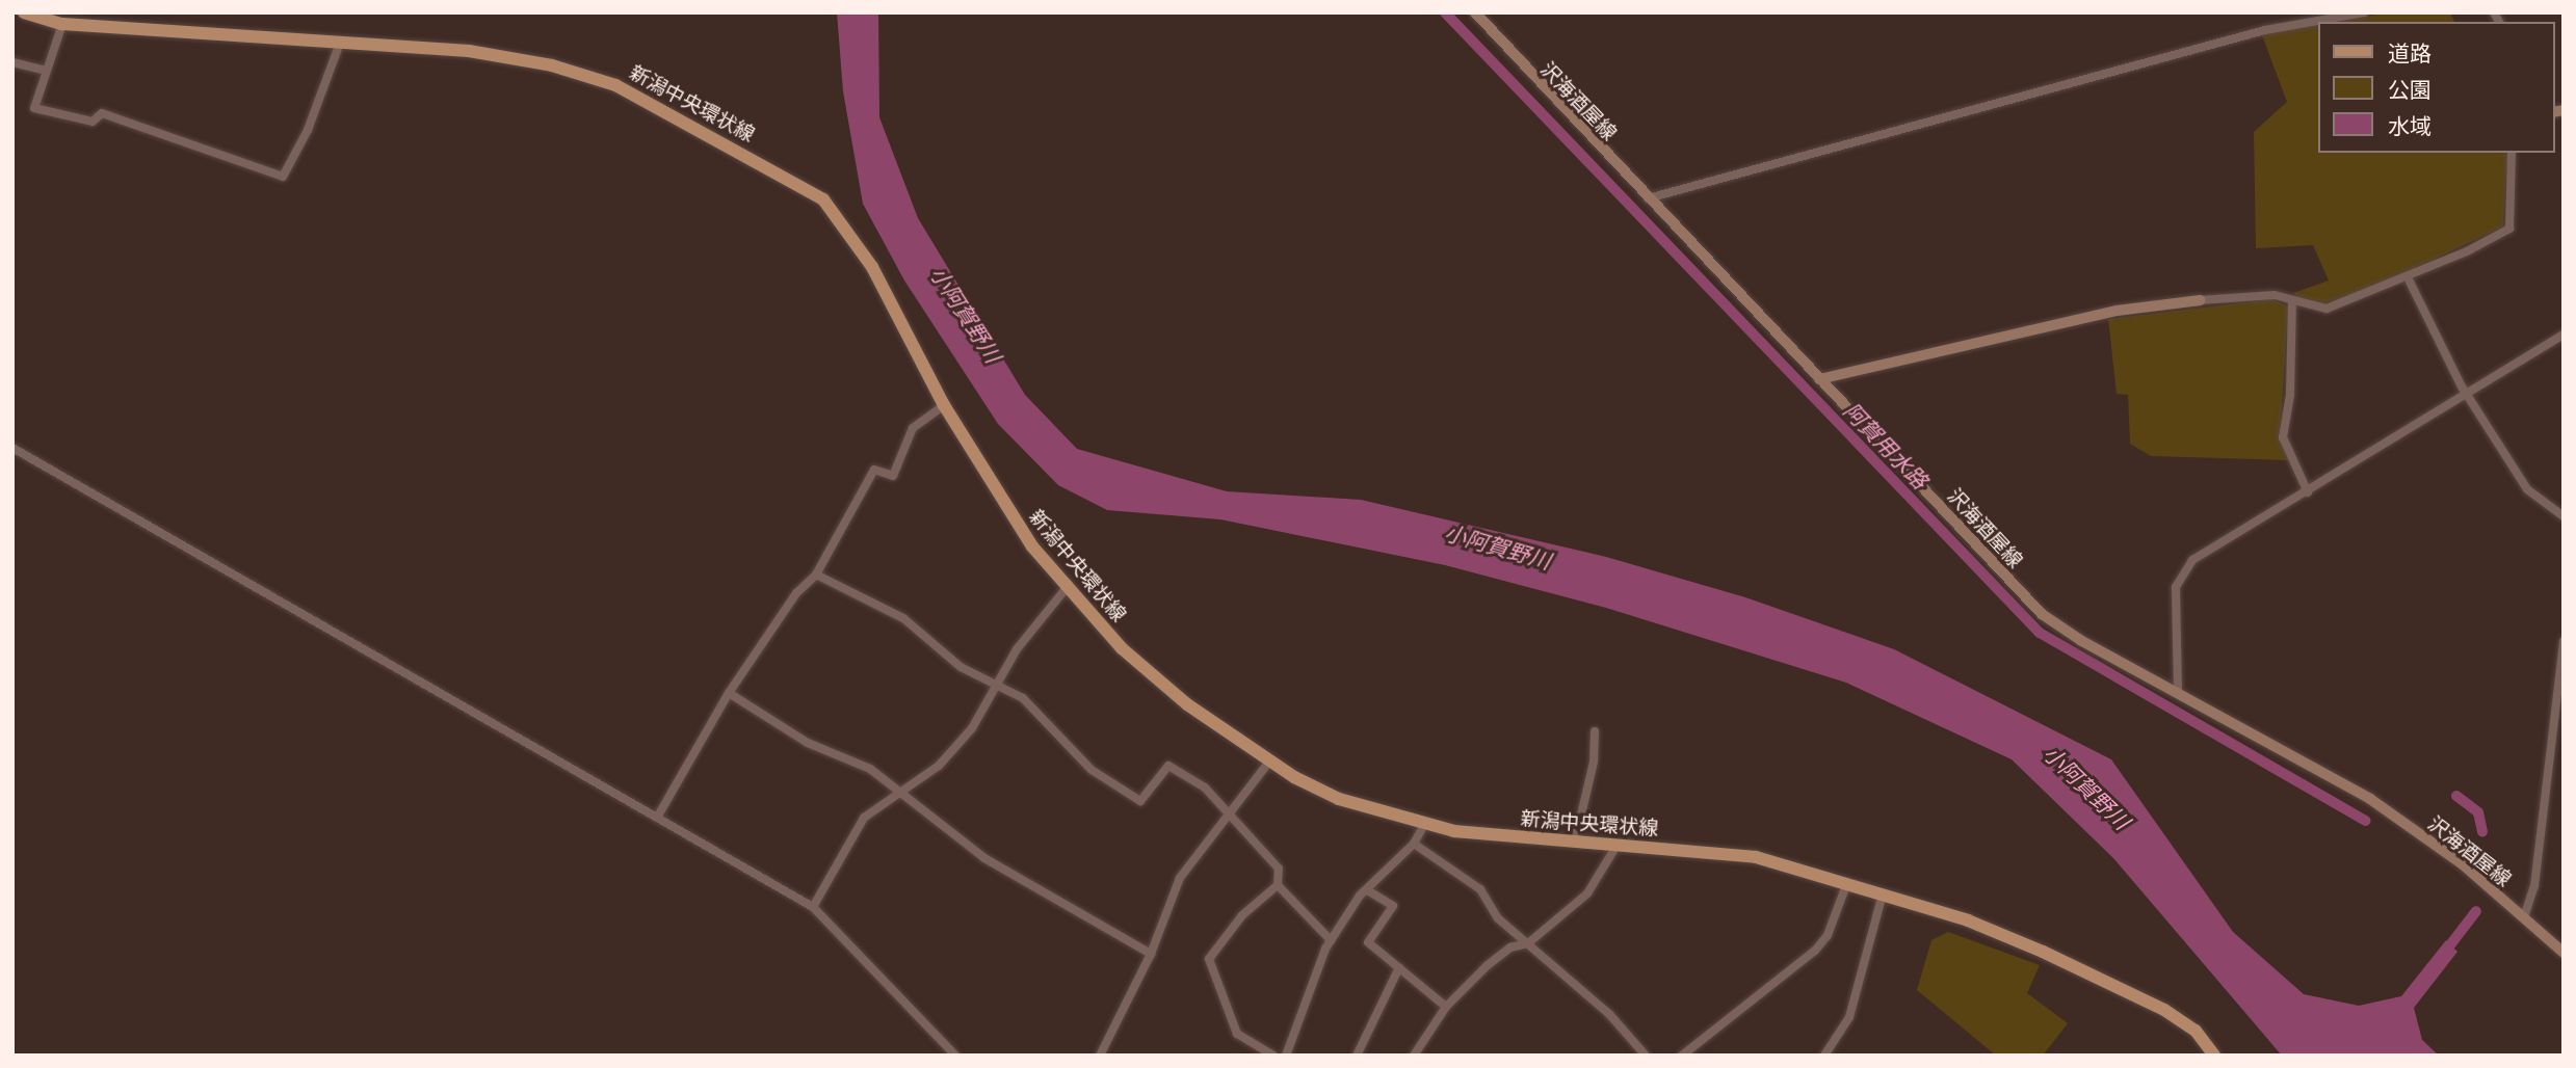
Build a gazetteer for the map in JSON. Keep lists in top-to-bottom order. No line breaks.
{"streets":{"main road":["沢海酒屋線","新潟中央環状線"]},"water":["小阿賀野川","阿賀用水路"],"legend":["道路","公園","水域"]}
